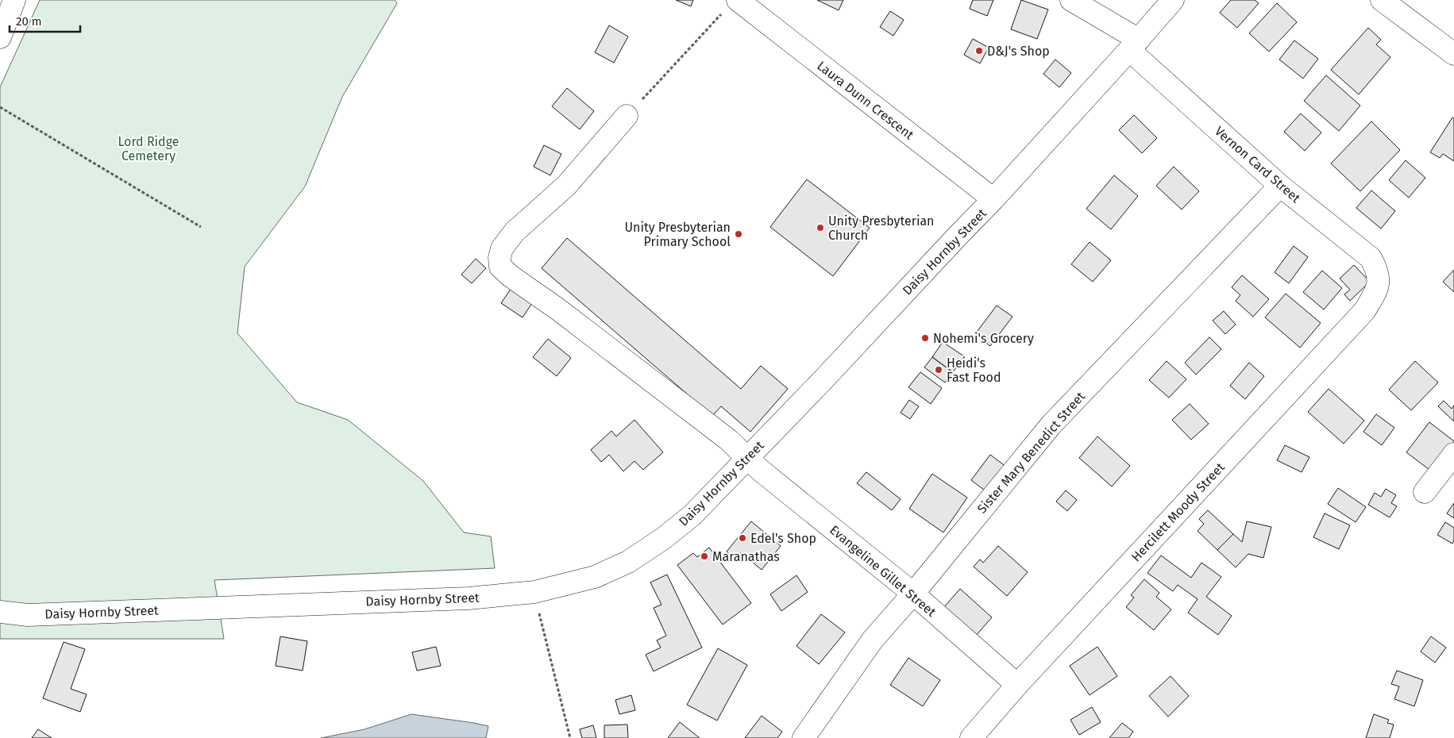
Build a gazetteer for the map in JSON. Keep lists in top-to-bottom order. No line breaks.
{"streets":{"street":["Laura Dunn Crescent","Vernon Card Street","Daisy Hornby Street","Sister Mary Benedict Street","Hercilett Moody Street","Evangeline Gillet Street"]},"crossings":[["Laura Dunn Crescent","Daisy Hornby Street"],["Vernon Card Street","Daisy Hornby Street"],["Vernon Card Street","Sister Mary Benedict Street"],["Vernon Card Street","Hercilett Moody Street"],["Daisy Hornby Street","Evangeline Gillet Street"],["Sister Mary Benedict Street","Evangeline Gillet Street"],["Hercilett Moody Street","Evangeline Gillet Street"]],"parks":["Lord Ridge Cemetery"],"places":["D&J's Shop","Unity Presbyterian Church","Unity Presbyterian Primary School","Nohemi's Grocery","Heidi's Fast Food","Edel's Shop","Maranathas"],"scale_bar":"20 m"}
